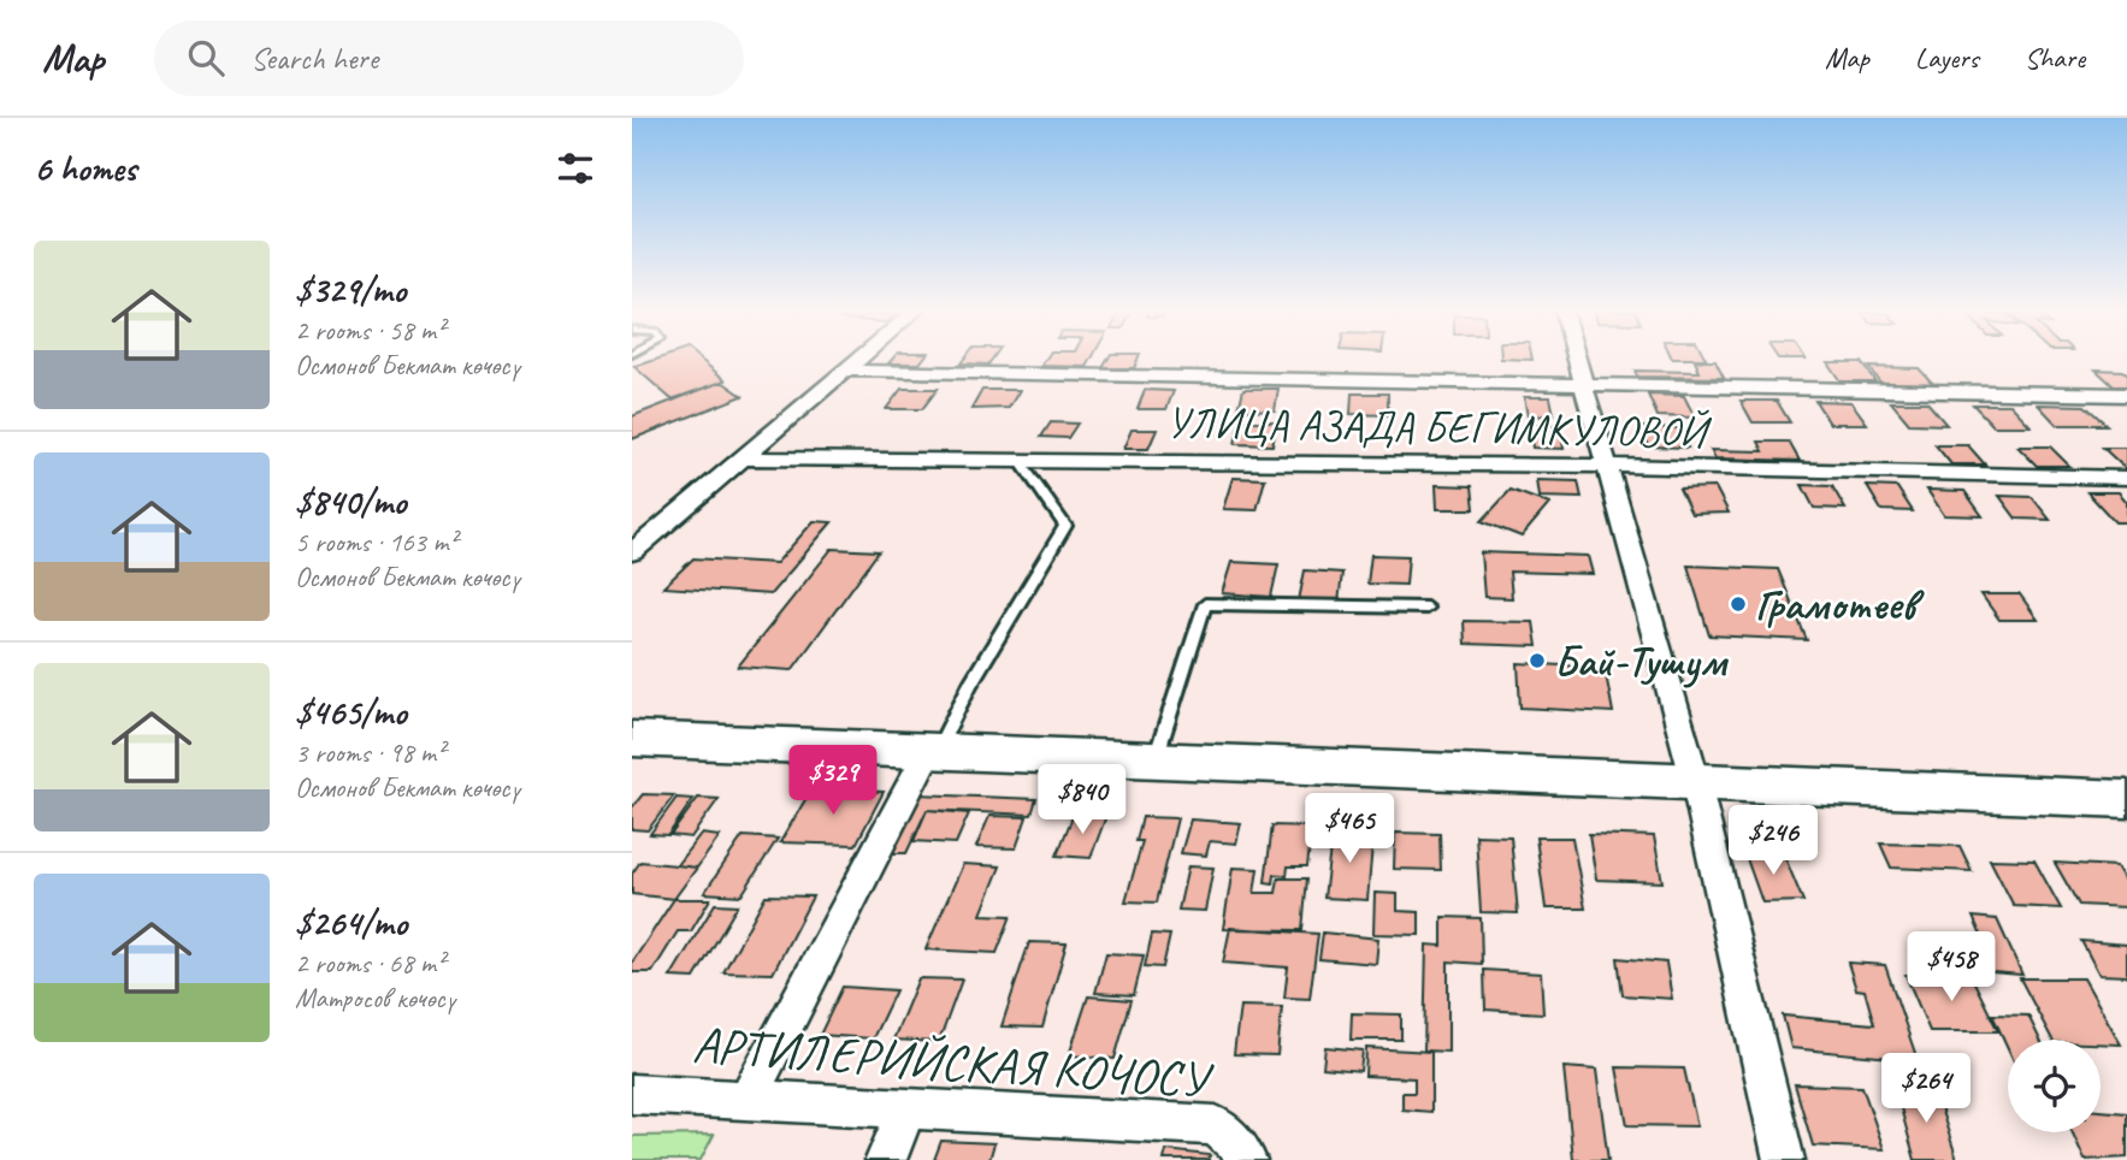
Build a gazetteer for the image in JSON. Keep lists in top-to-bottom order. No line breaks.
{"streets":{"street":["УЛИЦА АЗАДА БЕГИМКУЛОВОЙ","АРТИЛЕРИЙСКАЯ КОЧОСУ"]},"places":["Грамотеев","Бай-Тушум"],"page":{"header":"Map","search":"Search here","nav":["Map","Layers","Share"],"heading":"6 homes","list":[{"name":"$329/mo","note":"2 rooms · 58 m² · Осмонов Бекмат көчөсү"},{"name":"$840/mo","note":"5 rooms · 163 m² · Осмонов Бекмат көчөсү"},{"name":"$465/mo","note":"3 rooms · 98 m² · Осмонов Бекмат көчөсү"},{"name":"$264/mo","note":"2 rooms · 68 m² · Матросов көчөсү"}],"price":["$329","$840","$465","$246","$458","$264"]}}
